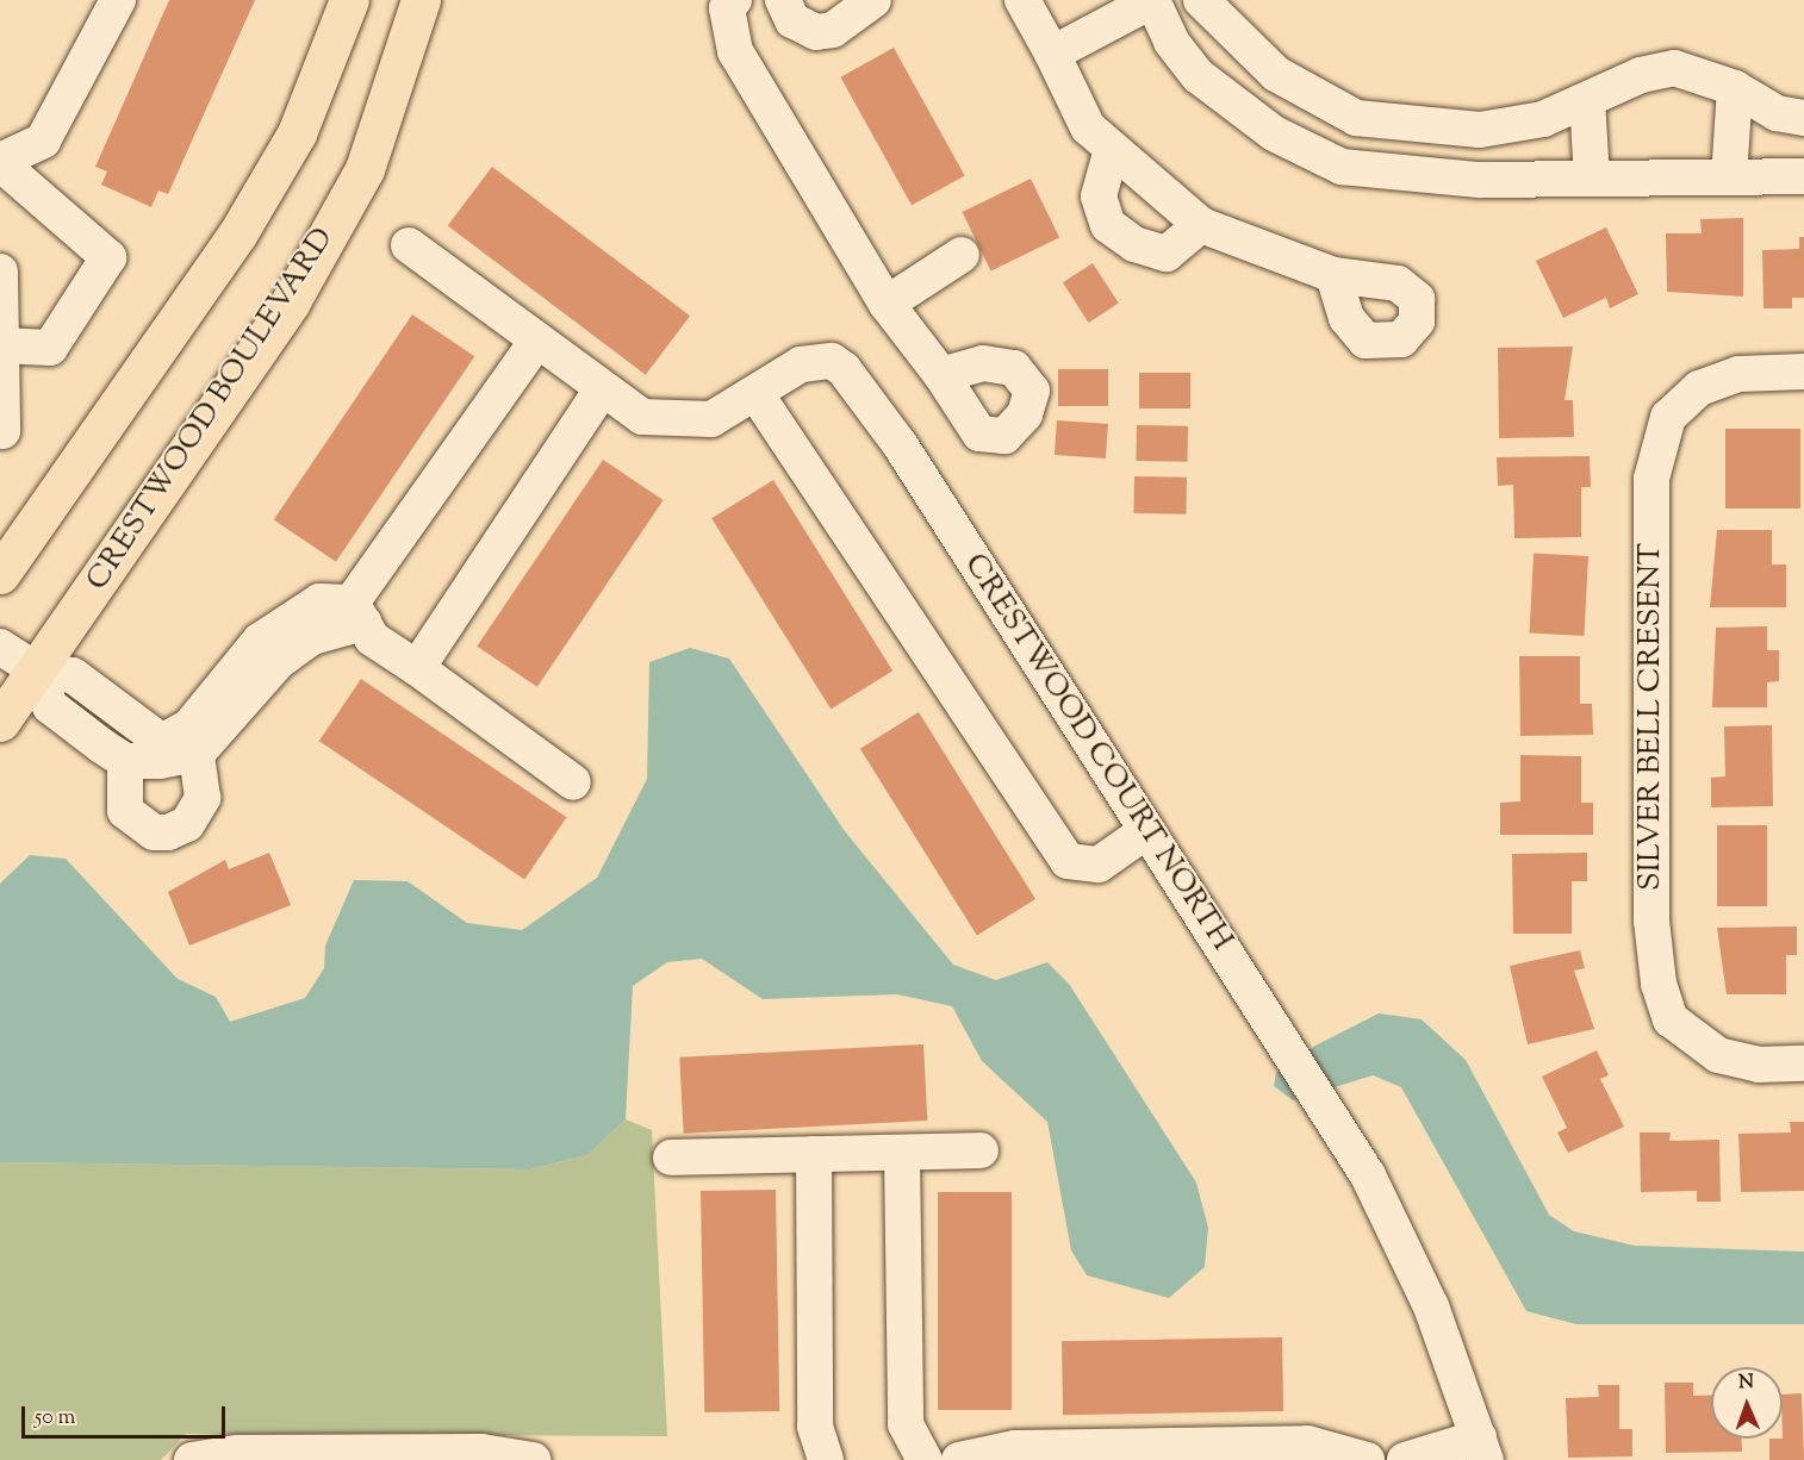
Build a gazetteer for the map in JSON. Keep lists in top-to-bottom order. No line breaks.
{"streets":{"main road":["CRESTWOOD BOULEVARD"],"street":["SILVER BELL CRESENT","CRESTWOOD COURT NORTH"]},"scale_bar":"50 m","north":"top"}
